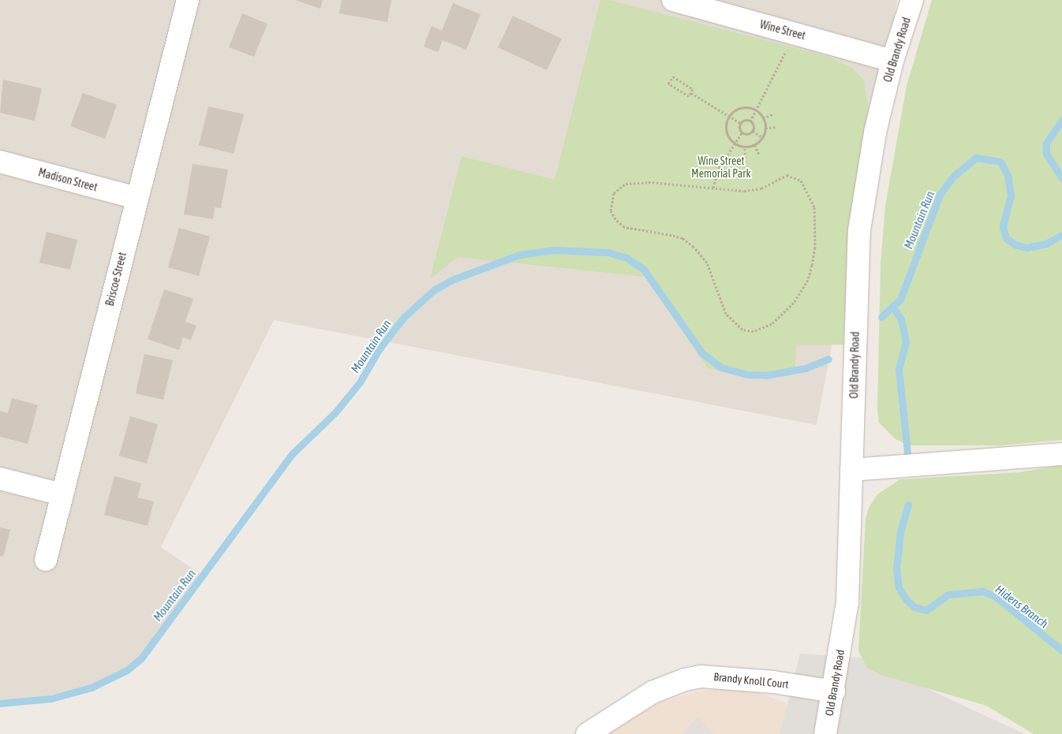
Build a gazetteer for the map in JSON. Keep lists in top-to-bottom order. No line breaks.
{"streets":{"street":["Wine Street","Old Brandy Road","Madison Street","Briscoe Street","Brandy Knoll Court"]},"crossings":[["Wine Street","Old Brandy Road"],["Old Brandy Road","Brandy Knoll Court"],["Madison Street","Briscoe Street"]],"water":["Mountain Run","Hidens Branch"],"parks":["Wine Street Memorial Park"]}
